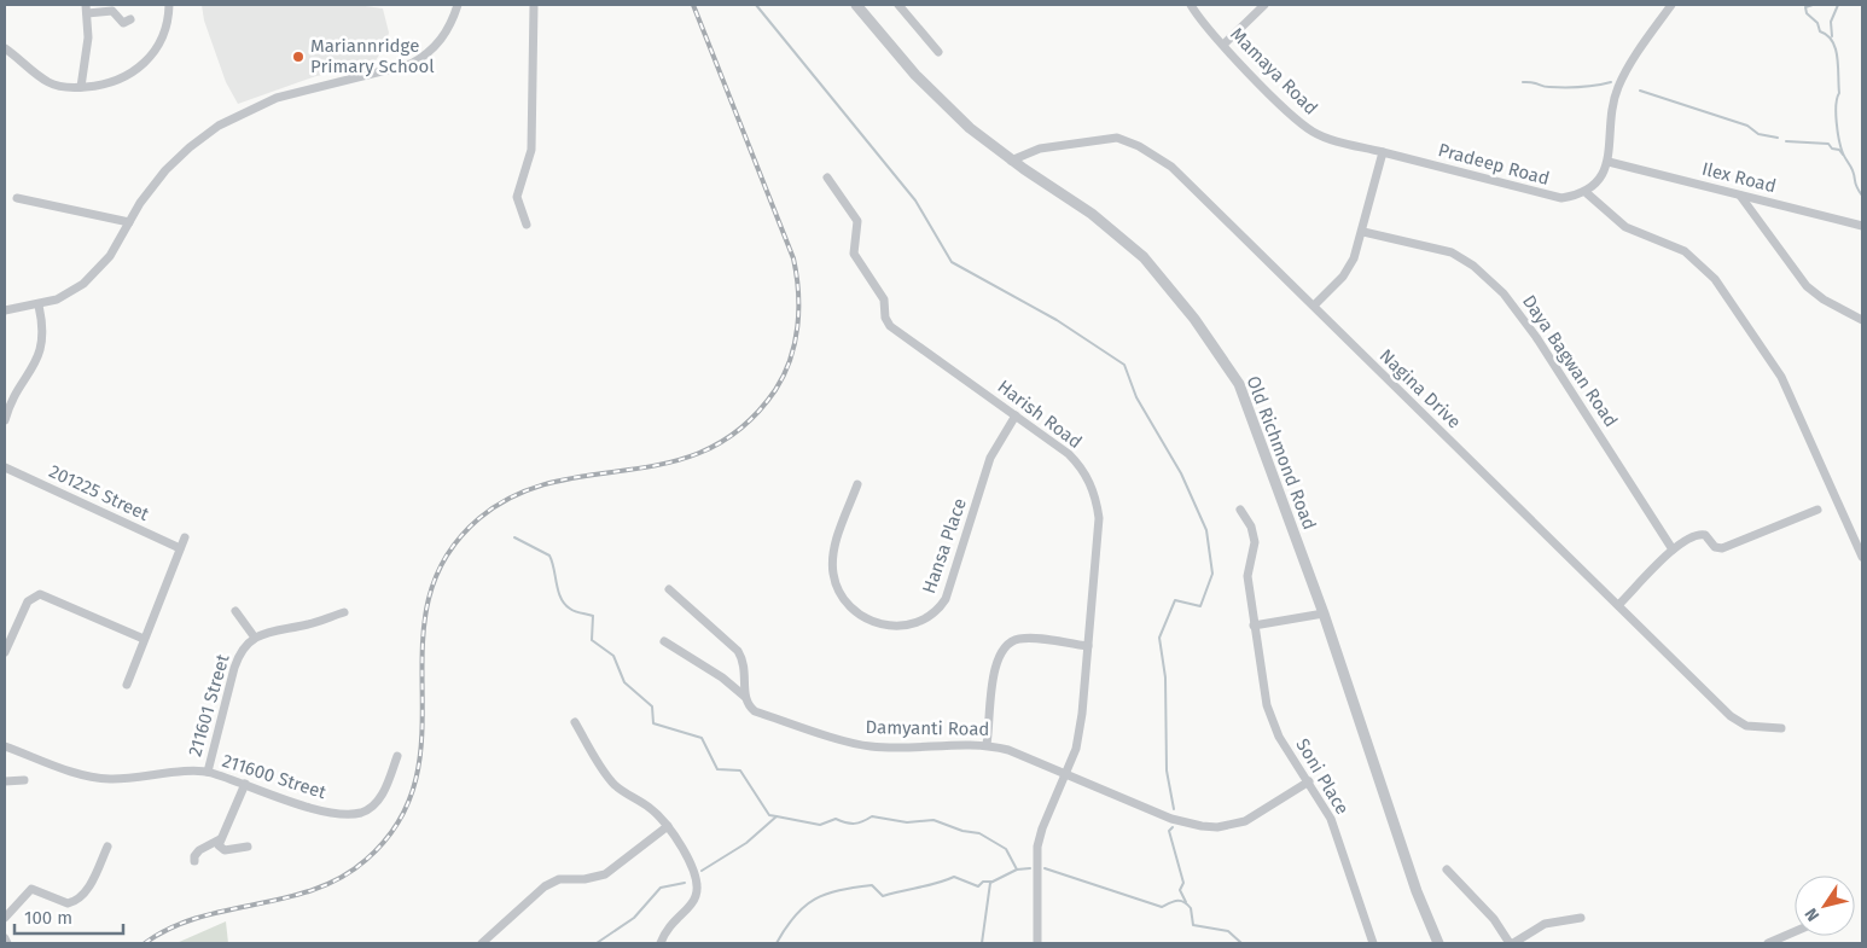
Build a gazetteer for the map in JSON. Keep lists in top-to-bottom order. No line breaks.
{"streets":{"street":["Mamaya Road","Pradeep Road","Ilex Road","Daya Bagwan Road","Nagina Drive","Harish Road","Old Richmond Road","201225 Street","Hansa Place","211601 Street","Damyanti Road","211600 Street","Soni Place"]},"crossings":[["Mamaya Road","Pradeep Road"],["Nagina Drive","Old Richmond Road"],["Harish Road","Hansa Place"],["Harish Road","Damyanti Road"],["211601 Street","211600 Street"],["Damyanti Road","Soni Place"]],"places":["Mariannridge Primary School"],"scale_bar":"100 m","north":"bottom left"}
